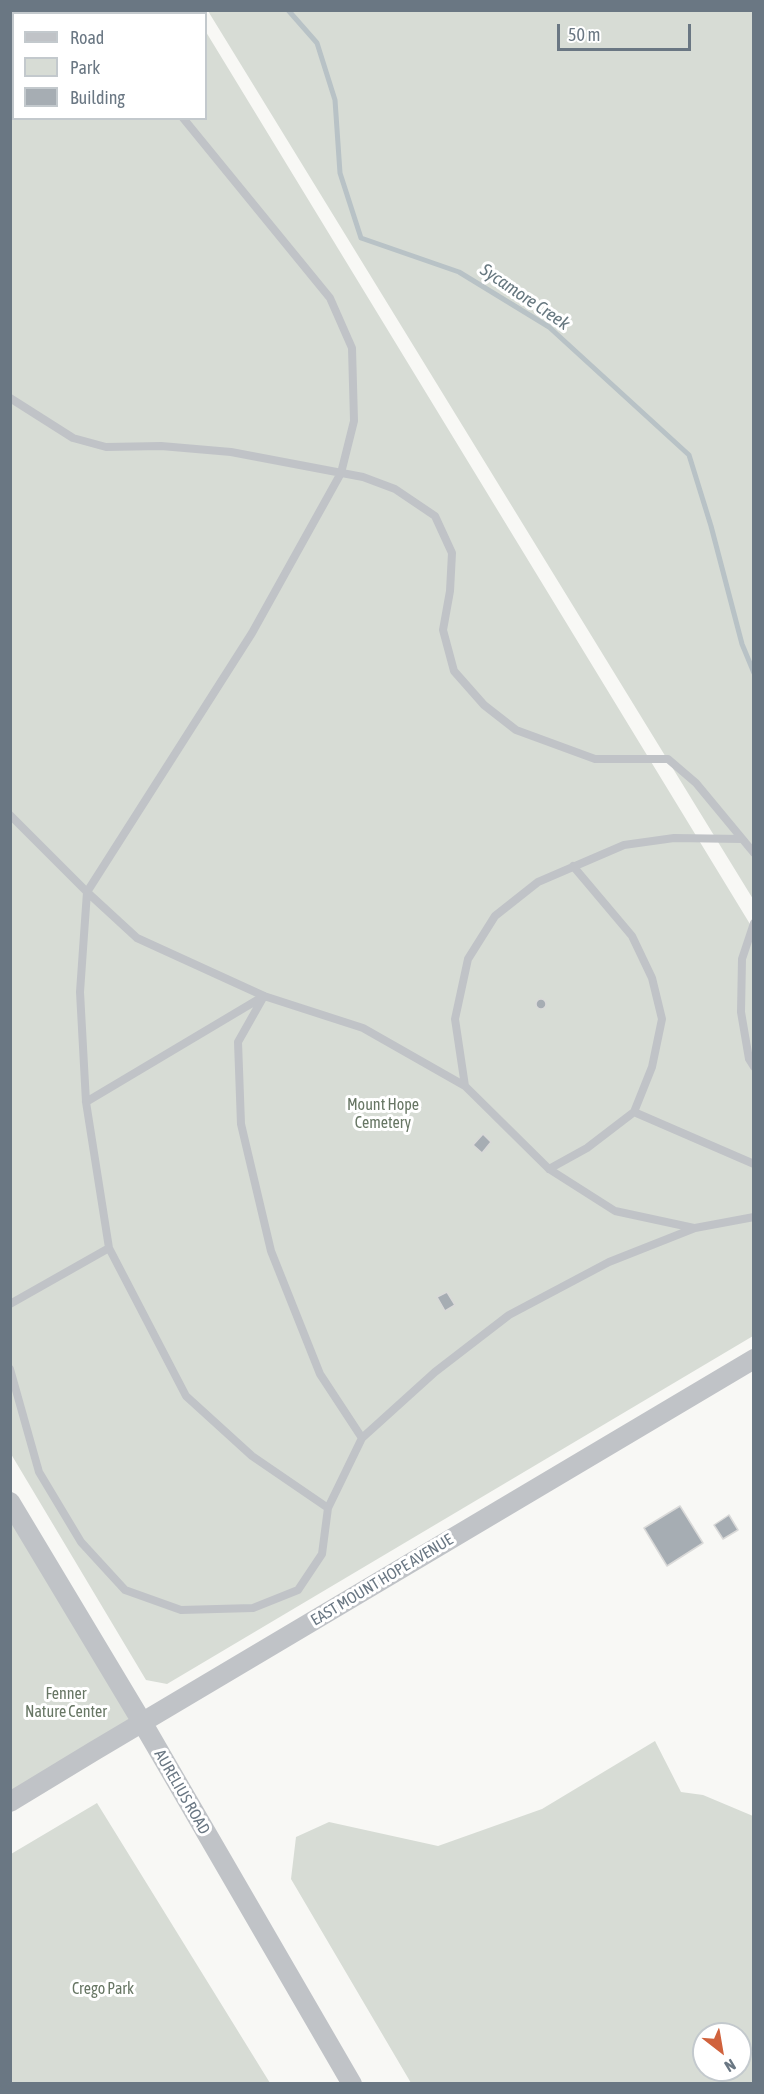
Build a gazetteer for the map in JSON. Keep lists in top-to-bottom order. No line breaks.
{"streets":{"street":["EAST MOUNT HOPE AVENUE","AURELIUS ROAD"]},"crossings":[["EAST MOUNT HOPE AVENUE","AURELIUS ROAD"]],"water":["Sycamore Creek"],"parks":["Mount Hope Cemetery","Fenner Nature Center","Crego Park"],"legend":["Road","Park","Building"],"scale_bar":"50 m","north":"bottom right"}
